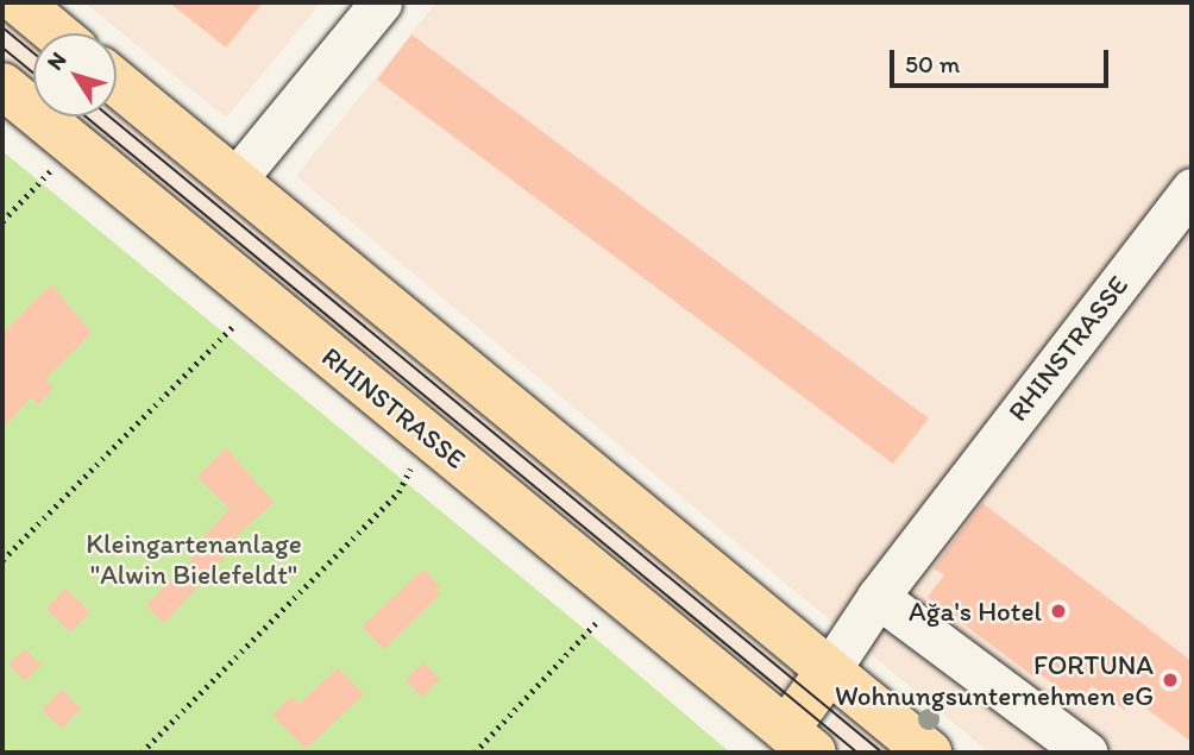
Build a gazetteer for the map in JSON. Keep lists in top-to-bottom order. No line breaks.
{"streets":{"main road":["RHINSTRASSE"]},"parks":["Kleingartenanlage \"Alwin Bielefeldt\""],"places":["Ağa's Hotel","FORTUNA Wohnungsunternehmen eG"],"scale_bar":"50 m","north":"top left"}
